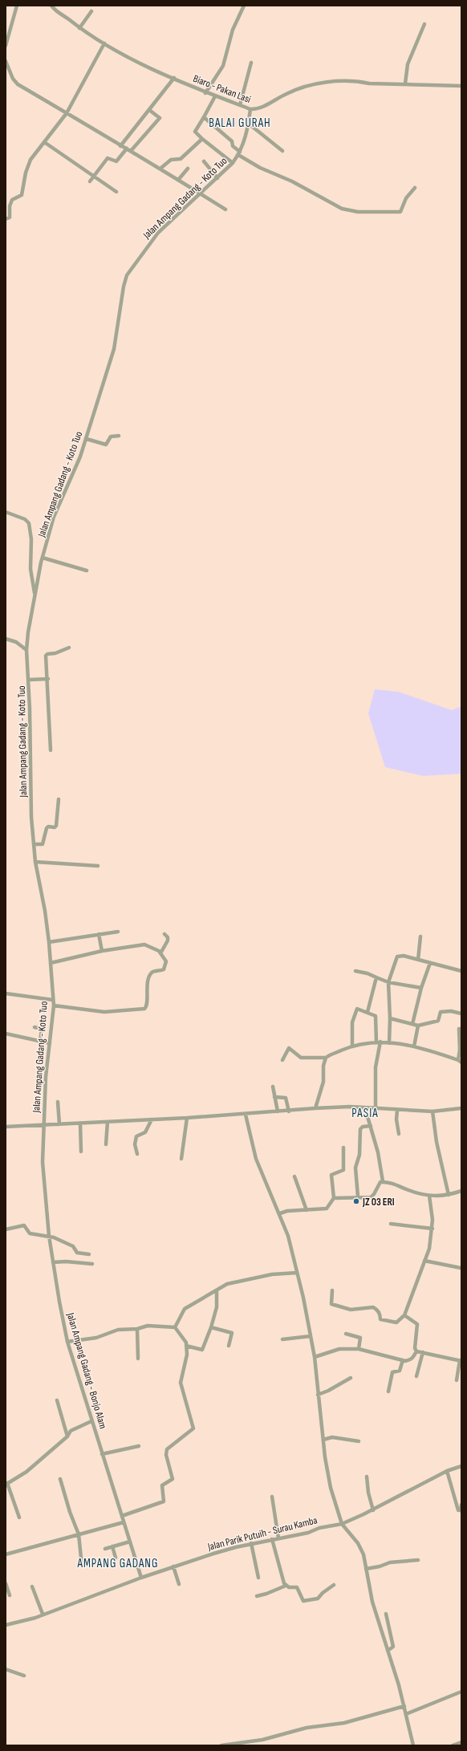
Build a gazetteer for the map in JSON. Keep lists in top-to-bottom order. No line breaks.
{"streets":{"street":["Biaro - Pakan Lasi","Jalan Ampang Gadang - Koto Tuo","Jalan Ampang Gadang - Bonjo Alam","Jalan Parik Putuih - Surau Kamba"]},"crossings":[["Biaro - Pakan Lasi","Jalan Ampang Gadang - Koto Tuo"],["Jalan Ampang Gadang - Koto Tuo","Jalan Ampang Gadang - Bonjo Alam"],["Jalan Ampang Gadang - Bonjo Alam","Jalan Parik Putuih - Surau Kamba"]],"districts":["BALAI GURAH","PASIA","AMPANG GADANG"],"places":["JZ 03 ERI"]}
